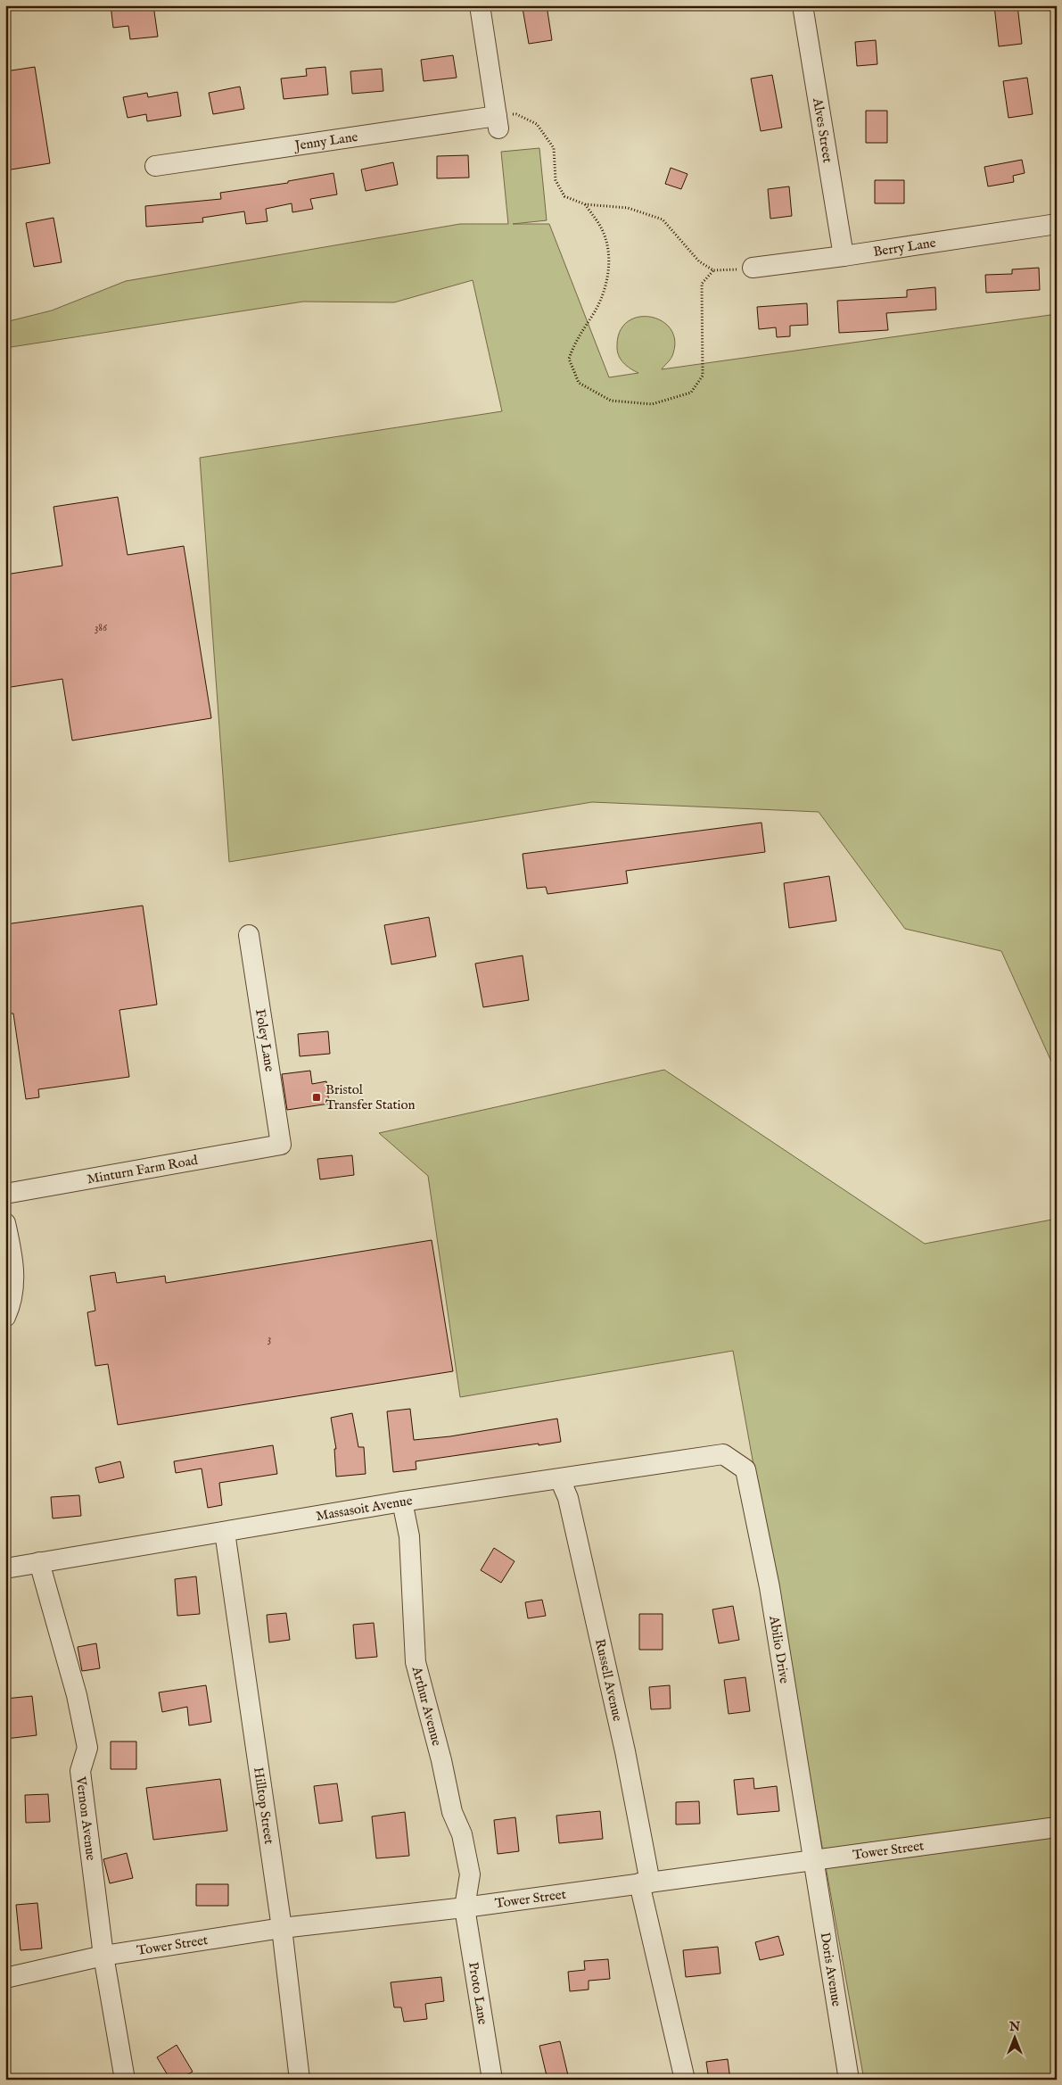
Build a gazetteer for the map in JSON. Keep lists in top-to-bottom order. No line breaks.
{"streets":{"street":["Alves Street","Jenny Lane","Berry Lane","Foley Lane","Minturn Farm Road","Massasoit Avenue","Abilio Drive","Russell Avenue","Arthur Avenue","Hilltop Street","Vernon Avenue","Tower Street","Doris Avenue","Proto Lane"]},"crossings":[["Alves Street","Berry Lane"],["Foley Lane","Minturn Farm Road"],["Massasoit Avenue","Abilio Drive"],["Massasoit Avenue","Russell Avenue"],["Massasoit Avenue","Arthur Avenue"],["Massasoit Avenue","Hilltop Street"],["Massasoit Avenue","Vernon Avenue"],["Abilio Drive","Tower Street"],["Abilio Drive","Doris Avenue"],["Russell Avenue","Tower Street"],["Arthur Avenue","Tower Street"],["Arthur Avenue","Proto Lane"],["Hilltop Street","Tower Street"],["Vernon Avenue","Tower Street"],["Tower Street","Doris Avenue"],["Tower Street","Proto Lane"]],"places":{"transit":["Bristol Transfer Station"]},"house_numbers":["386","3"],"north":"top"}
